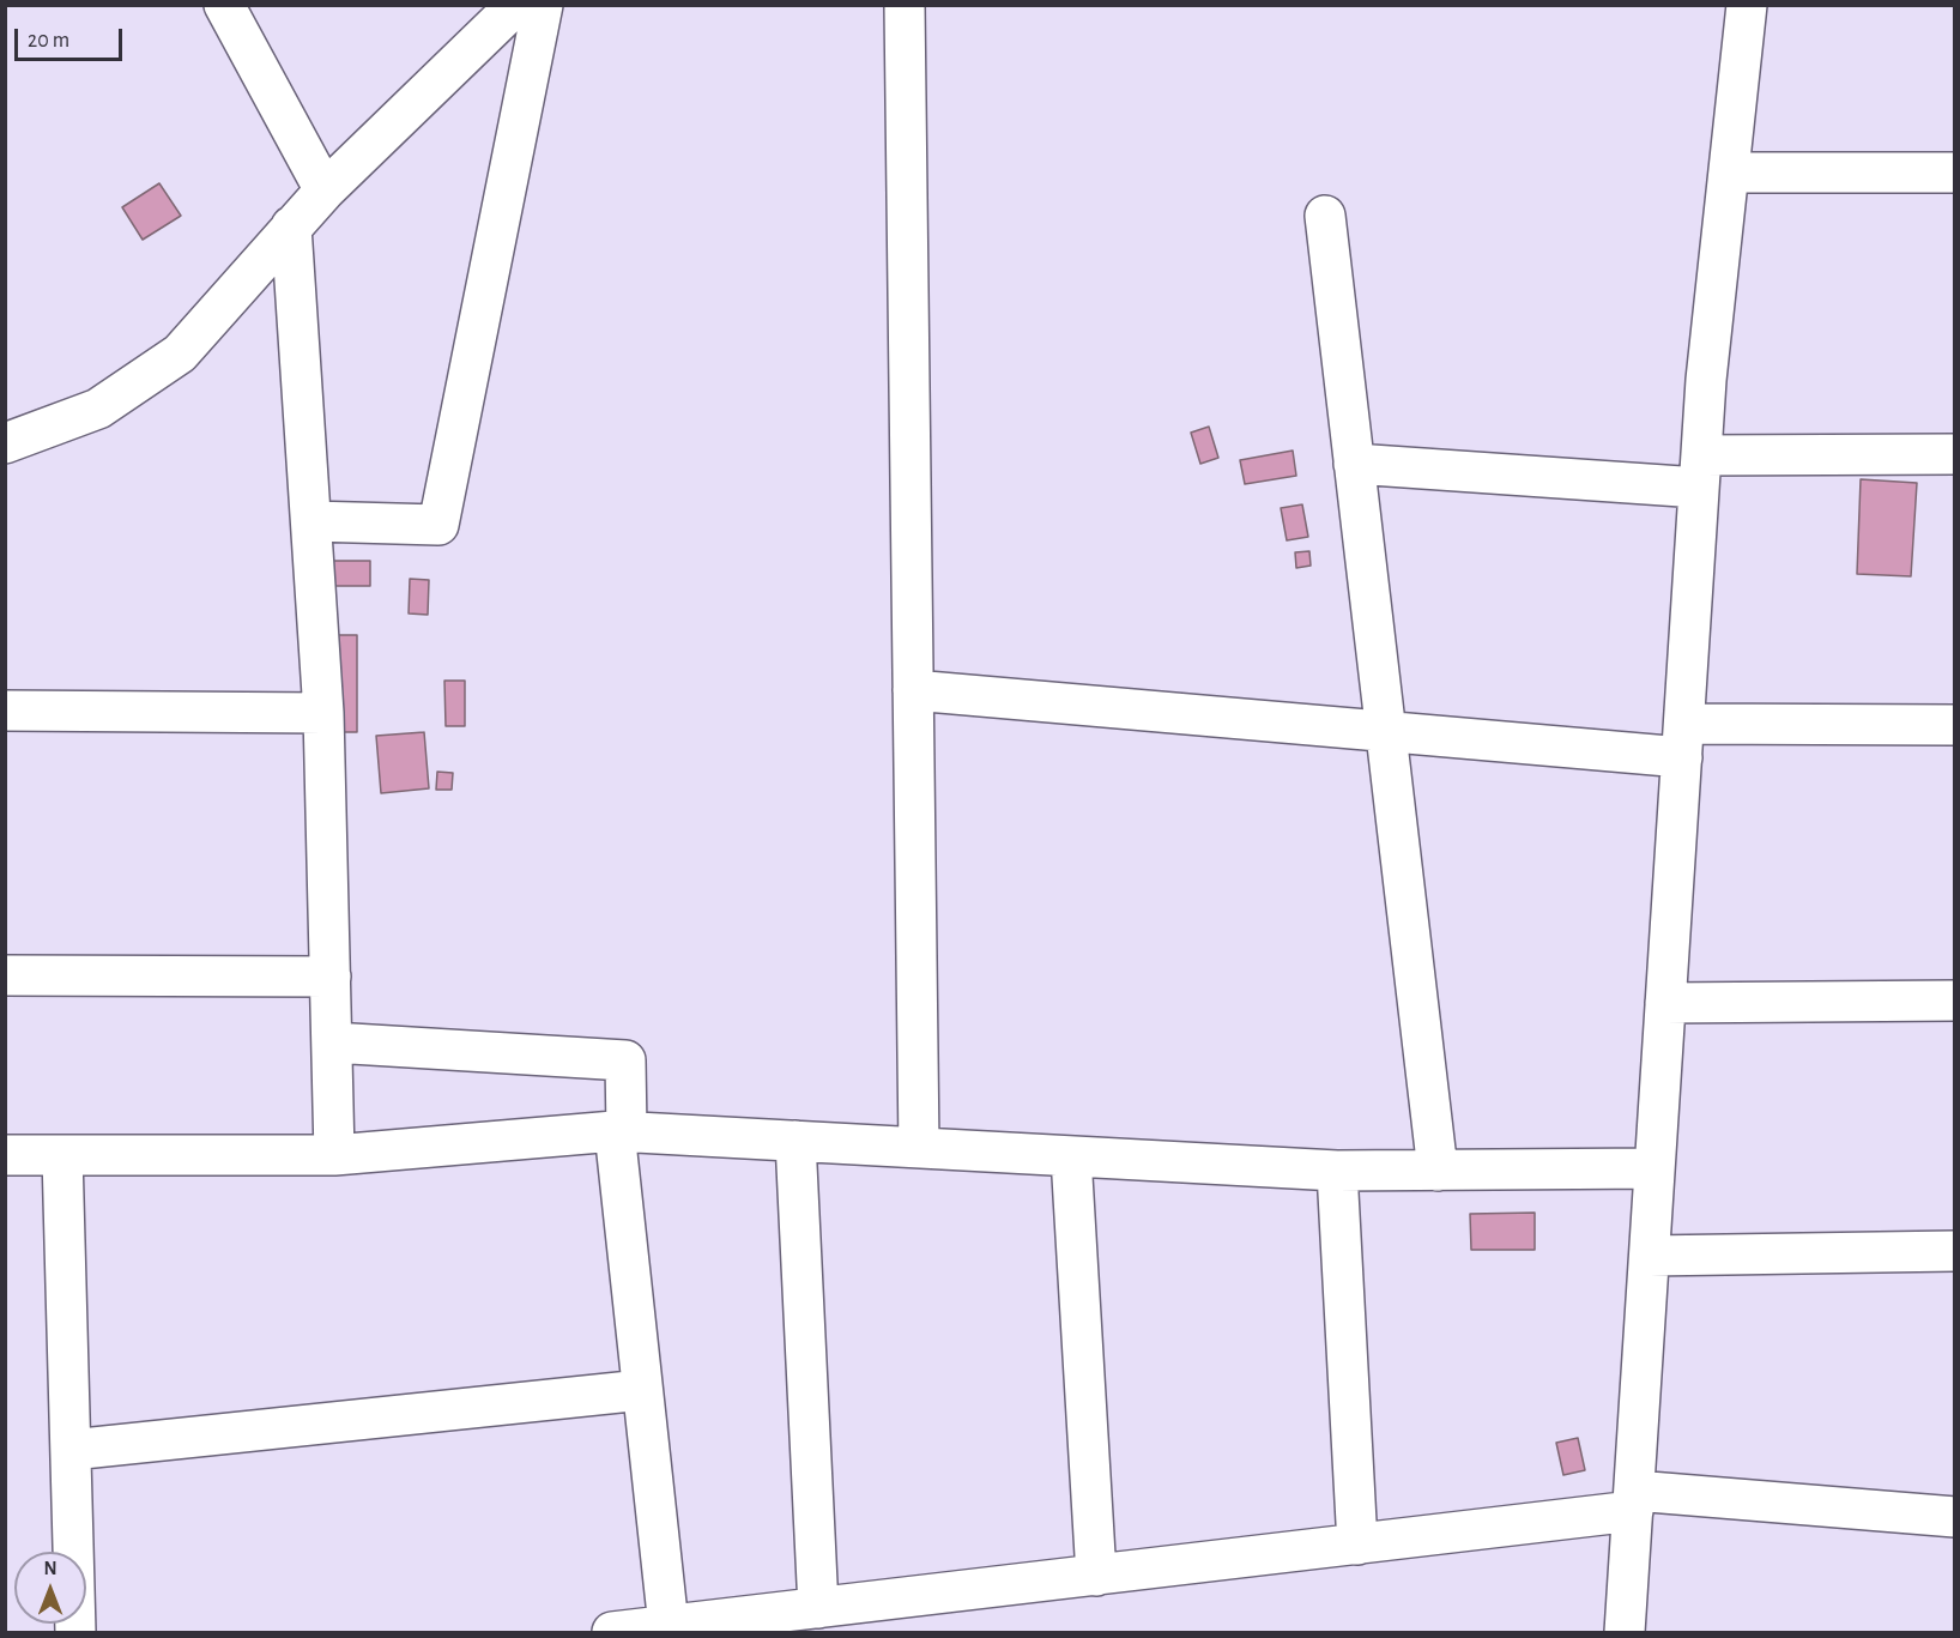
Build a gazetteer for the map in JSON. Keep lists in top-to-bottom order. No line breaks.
{"scale_bar":"20 m","north":"top"}
